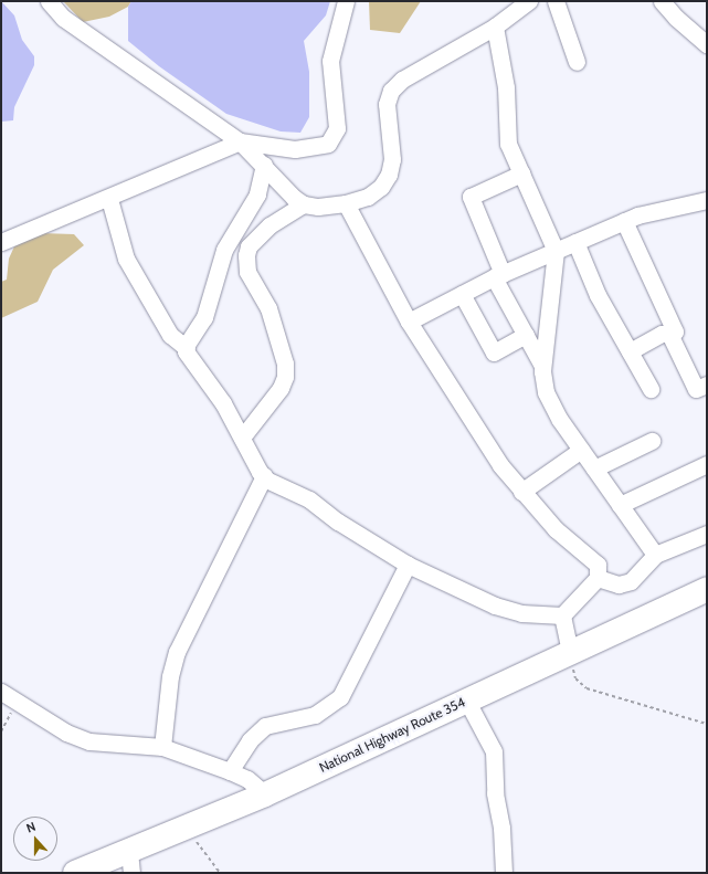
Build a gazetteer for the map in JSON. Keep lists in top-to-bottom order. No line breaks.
{"streets":{"highway":["National Highway Route 354"]},"north":"top"}
